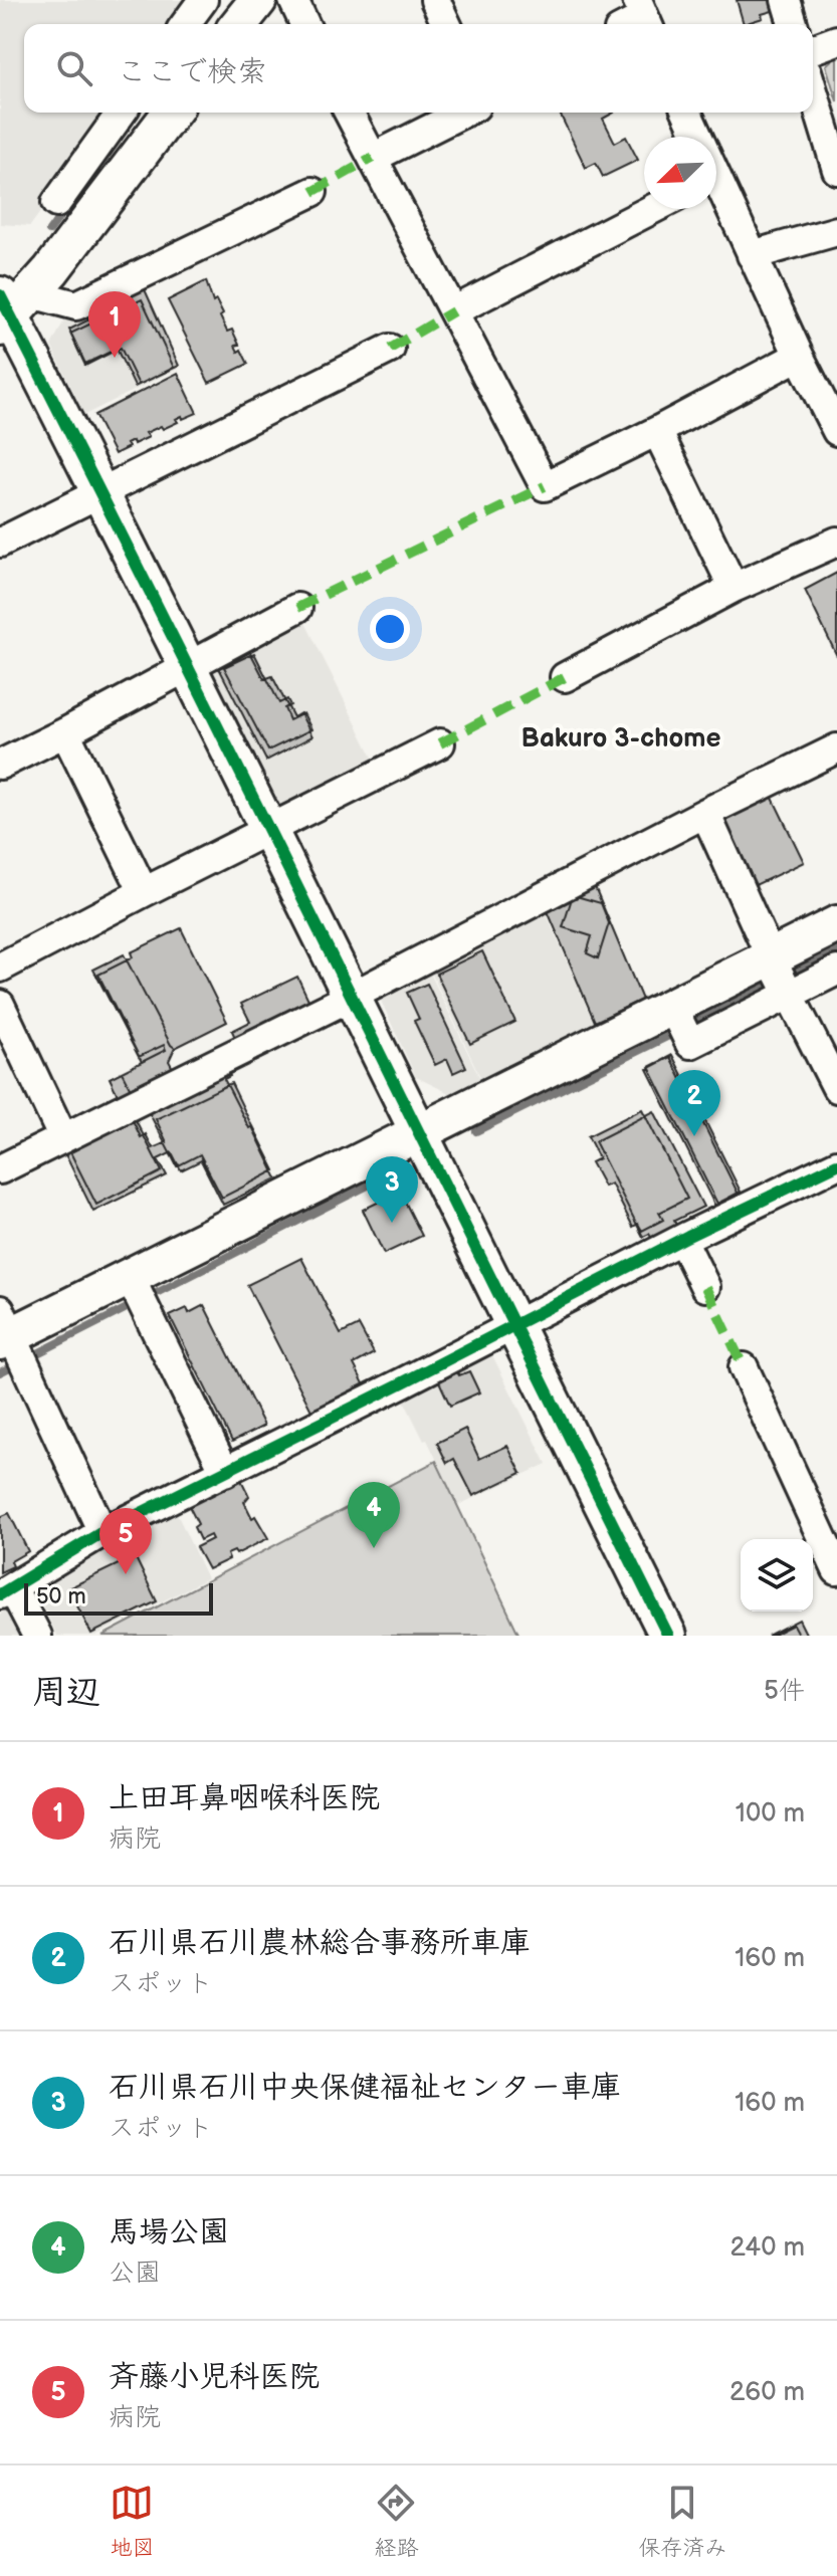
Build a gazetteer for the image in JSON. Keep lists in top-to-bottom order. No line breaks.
{"districts":["Bakuro 3-chome"],"scale_bar":"50 m","north":"bottom left","page":{"search":"ここで検索","pins":["1","2","3","4","5"],"scale":"50 m","heading":["周辺","5件"],"list":[{"mark":"1","name":"上田耳鼻咽喉科医院","note":"病院","value":"100 m"},{"mark":"2","name":"石川県石川農林総合事務所車庫","note":"スポット","value":"160 m"},{"mark":"3","name":"石川県石川中央保健福祉センター車庫","note":"スポット","value":"160 m"},{"mark":"4","name":"馬場公園","note":"公園","value":"240 m"},{"mark":"5","name":"斉藤小児科医院","note":"病院","value":"260 m"}],"nav":["地図","経路","保存済み"]}}
